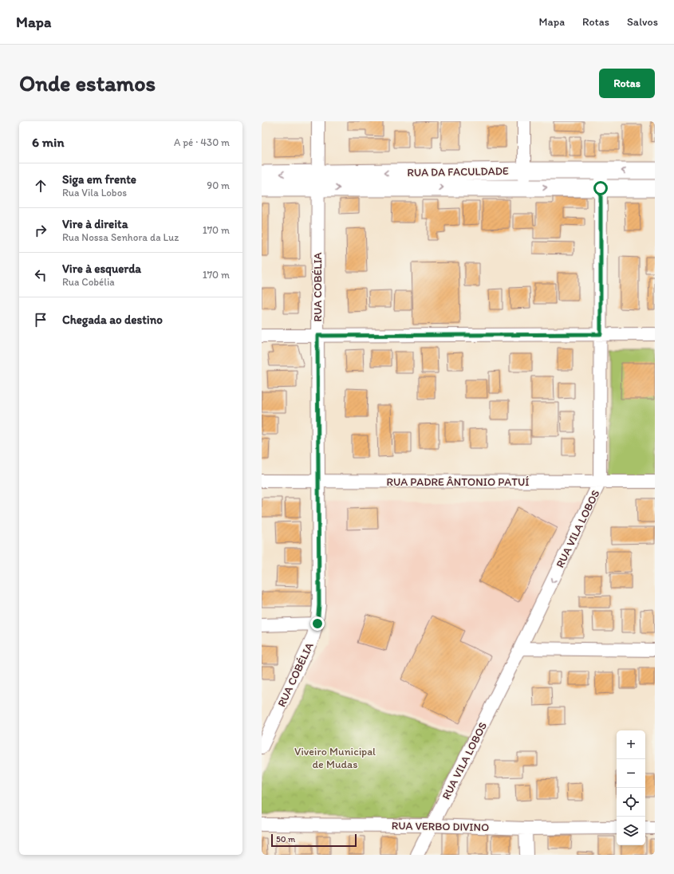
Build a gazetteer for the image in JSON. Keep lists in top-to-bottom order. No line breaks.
{"streets":{"street":["RUA DA FACULDADE","RUA COBÉLIA","RUA PADRE ÂNTONIO PATUÍ","RUA VILA LOBOS","RUA VERBO DIVINO"]},"crossings":[["RUA DA FACULDADE","RUA COBÉLIA"],["RUA DA FACULDADE","RUA VILA LOBOS"],["RUA COBÉLIA","RUA PADRE ÂNTONIO PATUÍ"],["RUA PADRE ÂNTONIO PATUÍ","RUA VILA LOBOS"],["RUA VILA LOBOS","RUA VERBO DIVINO"]],"parks":["Viveiro Municipal de Mudas"],"scale_bar":"50 m","page":{"header":"Mapa","nav":["Mapa","Rotas","Salvos"],"buttons":"Rotas","title":"Onde estamos","heading":["6 min","A pé · 430 m"],"list":[["Siga em frente","Rua Vila Lobos","90 m"],["Vire à direita","Rua Nossa Senhora da Luz","170 m"],["Vire à esquerda","Rua Cobélia","170 m"],"Chegada ao destino"],"map_buttons":["+","−"],"scale":"50 m"}}
